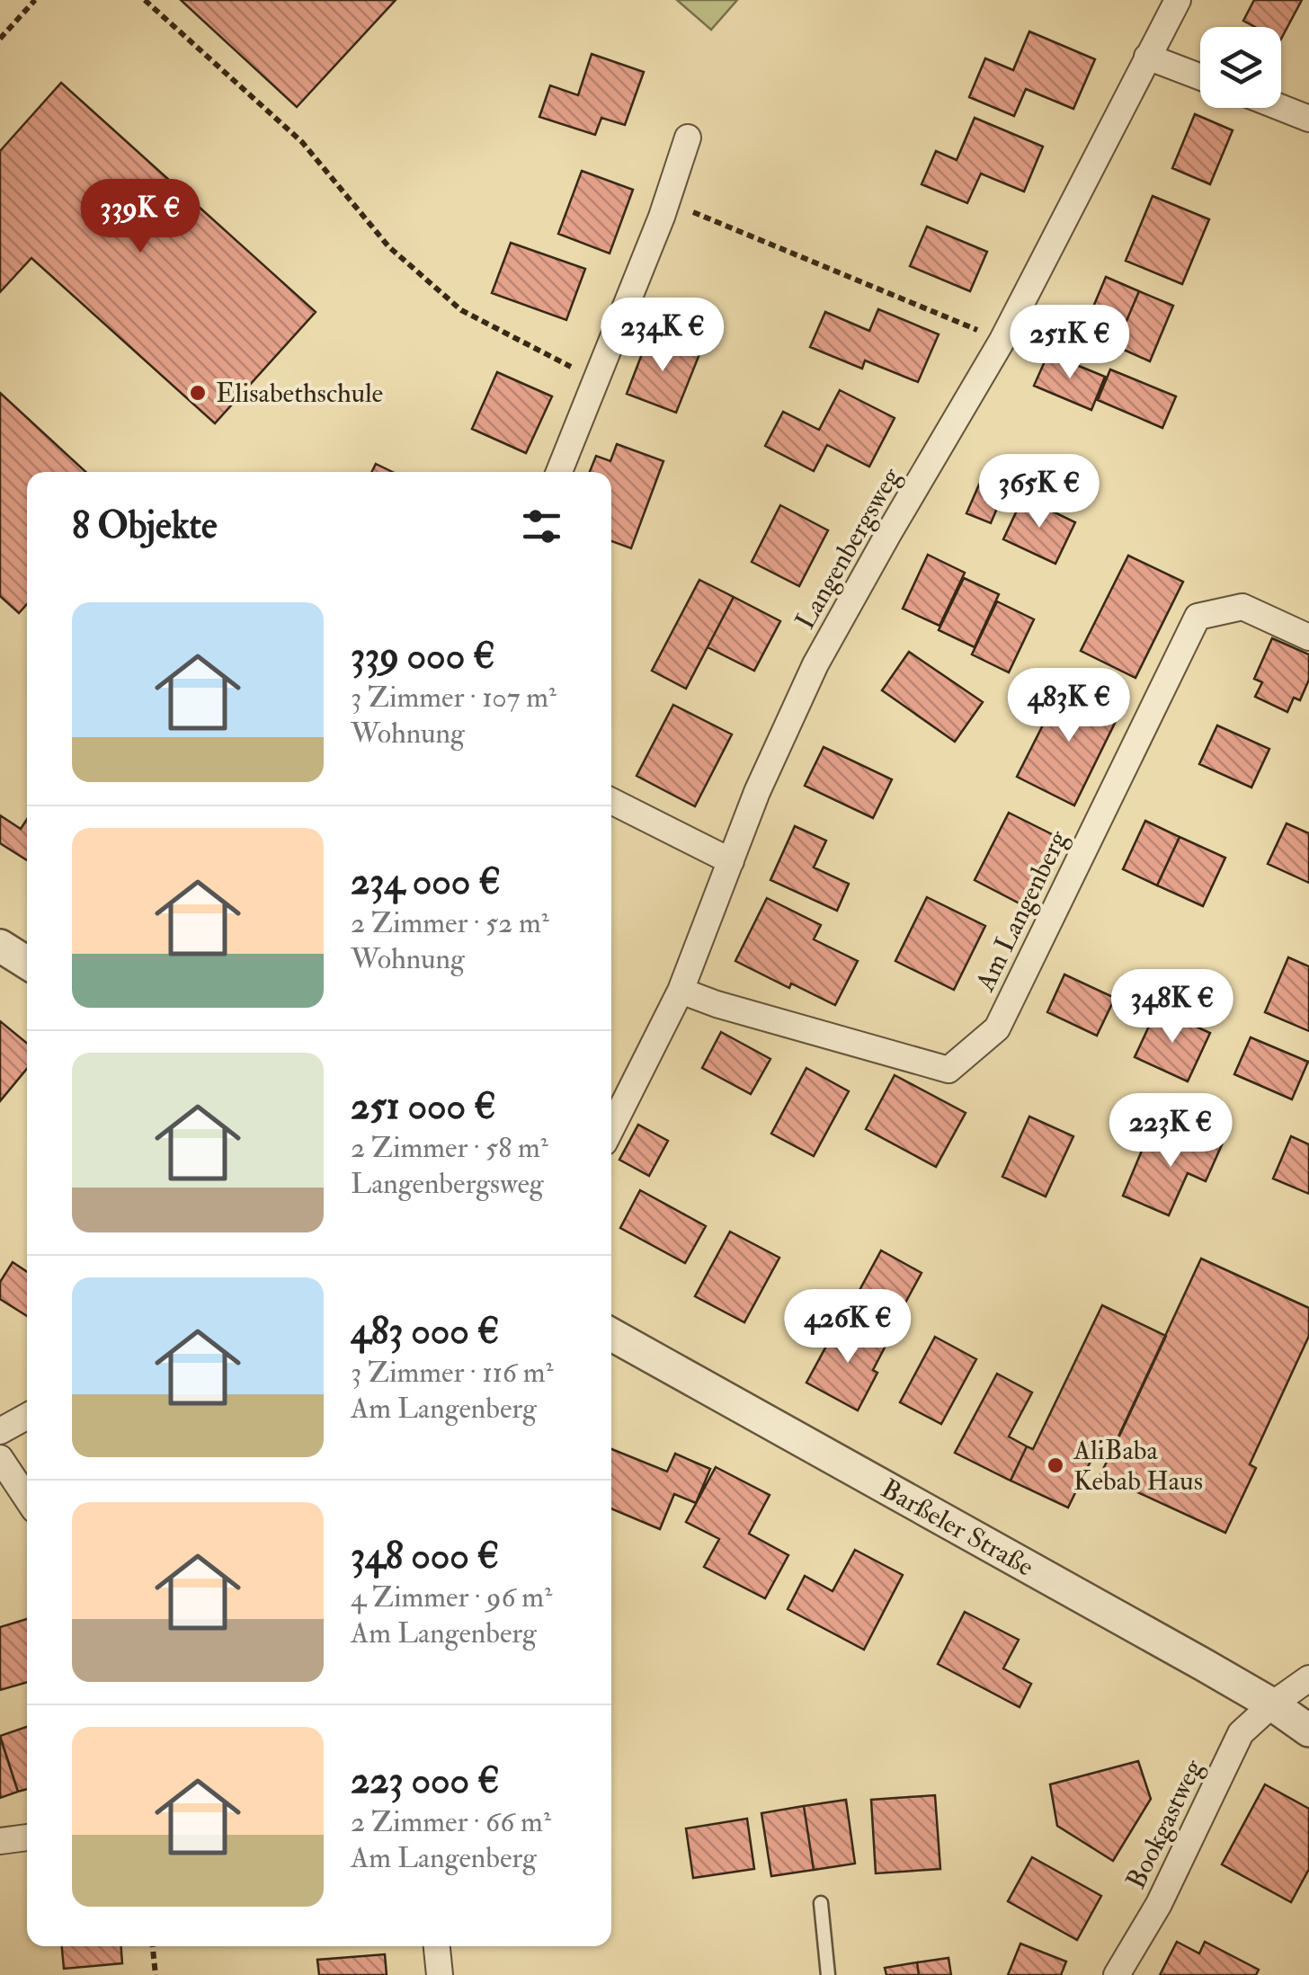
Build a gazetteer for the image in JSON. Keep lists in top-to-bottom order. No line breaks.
{"streets":{"street":["Langenbergsweg","Am Langenberg","Barßeler Straße","Bookgastweg"]},"crossings":[["Langenbergsweg","Am Langenberg"],["Barßeler Straße","Bookgastweg"]],"places":["Elisabethschule","AliBaba Kebab Haus"],"page":{"price":["339K €","234K €","251K €","365K €","483K €","348K €","223K €","426K €"],"heading":"8 Objekte","list":[{"name":"339 000 €","note":"3 Zimmer · 107 m² · Wohnung"},{"name":"234 000 €","note":"2 Zimmer · 52 m² · Wohnung"},{"name":"251 000 €","note":"2 Zimmer · 58 m² · Langenbergsweg"},{"name":"483 000 €","note":"3 Zimmer · 116 m² · Am Langenberg"},{"name":"348 000 €","note":"4 Zimmer · 96 m² · Am Langenberg"},{"name":"223 000 €","note":"2 Zimmer · 66 m² · Am Langenberg"}]}}
